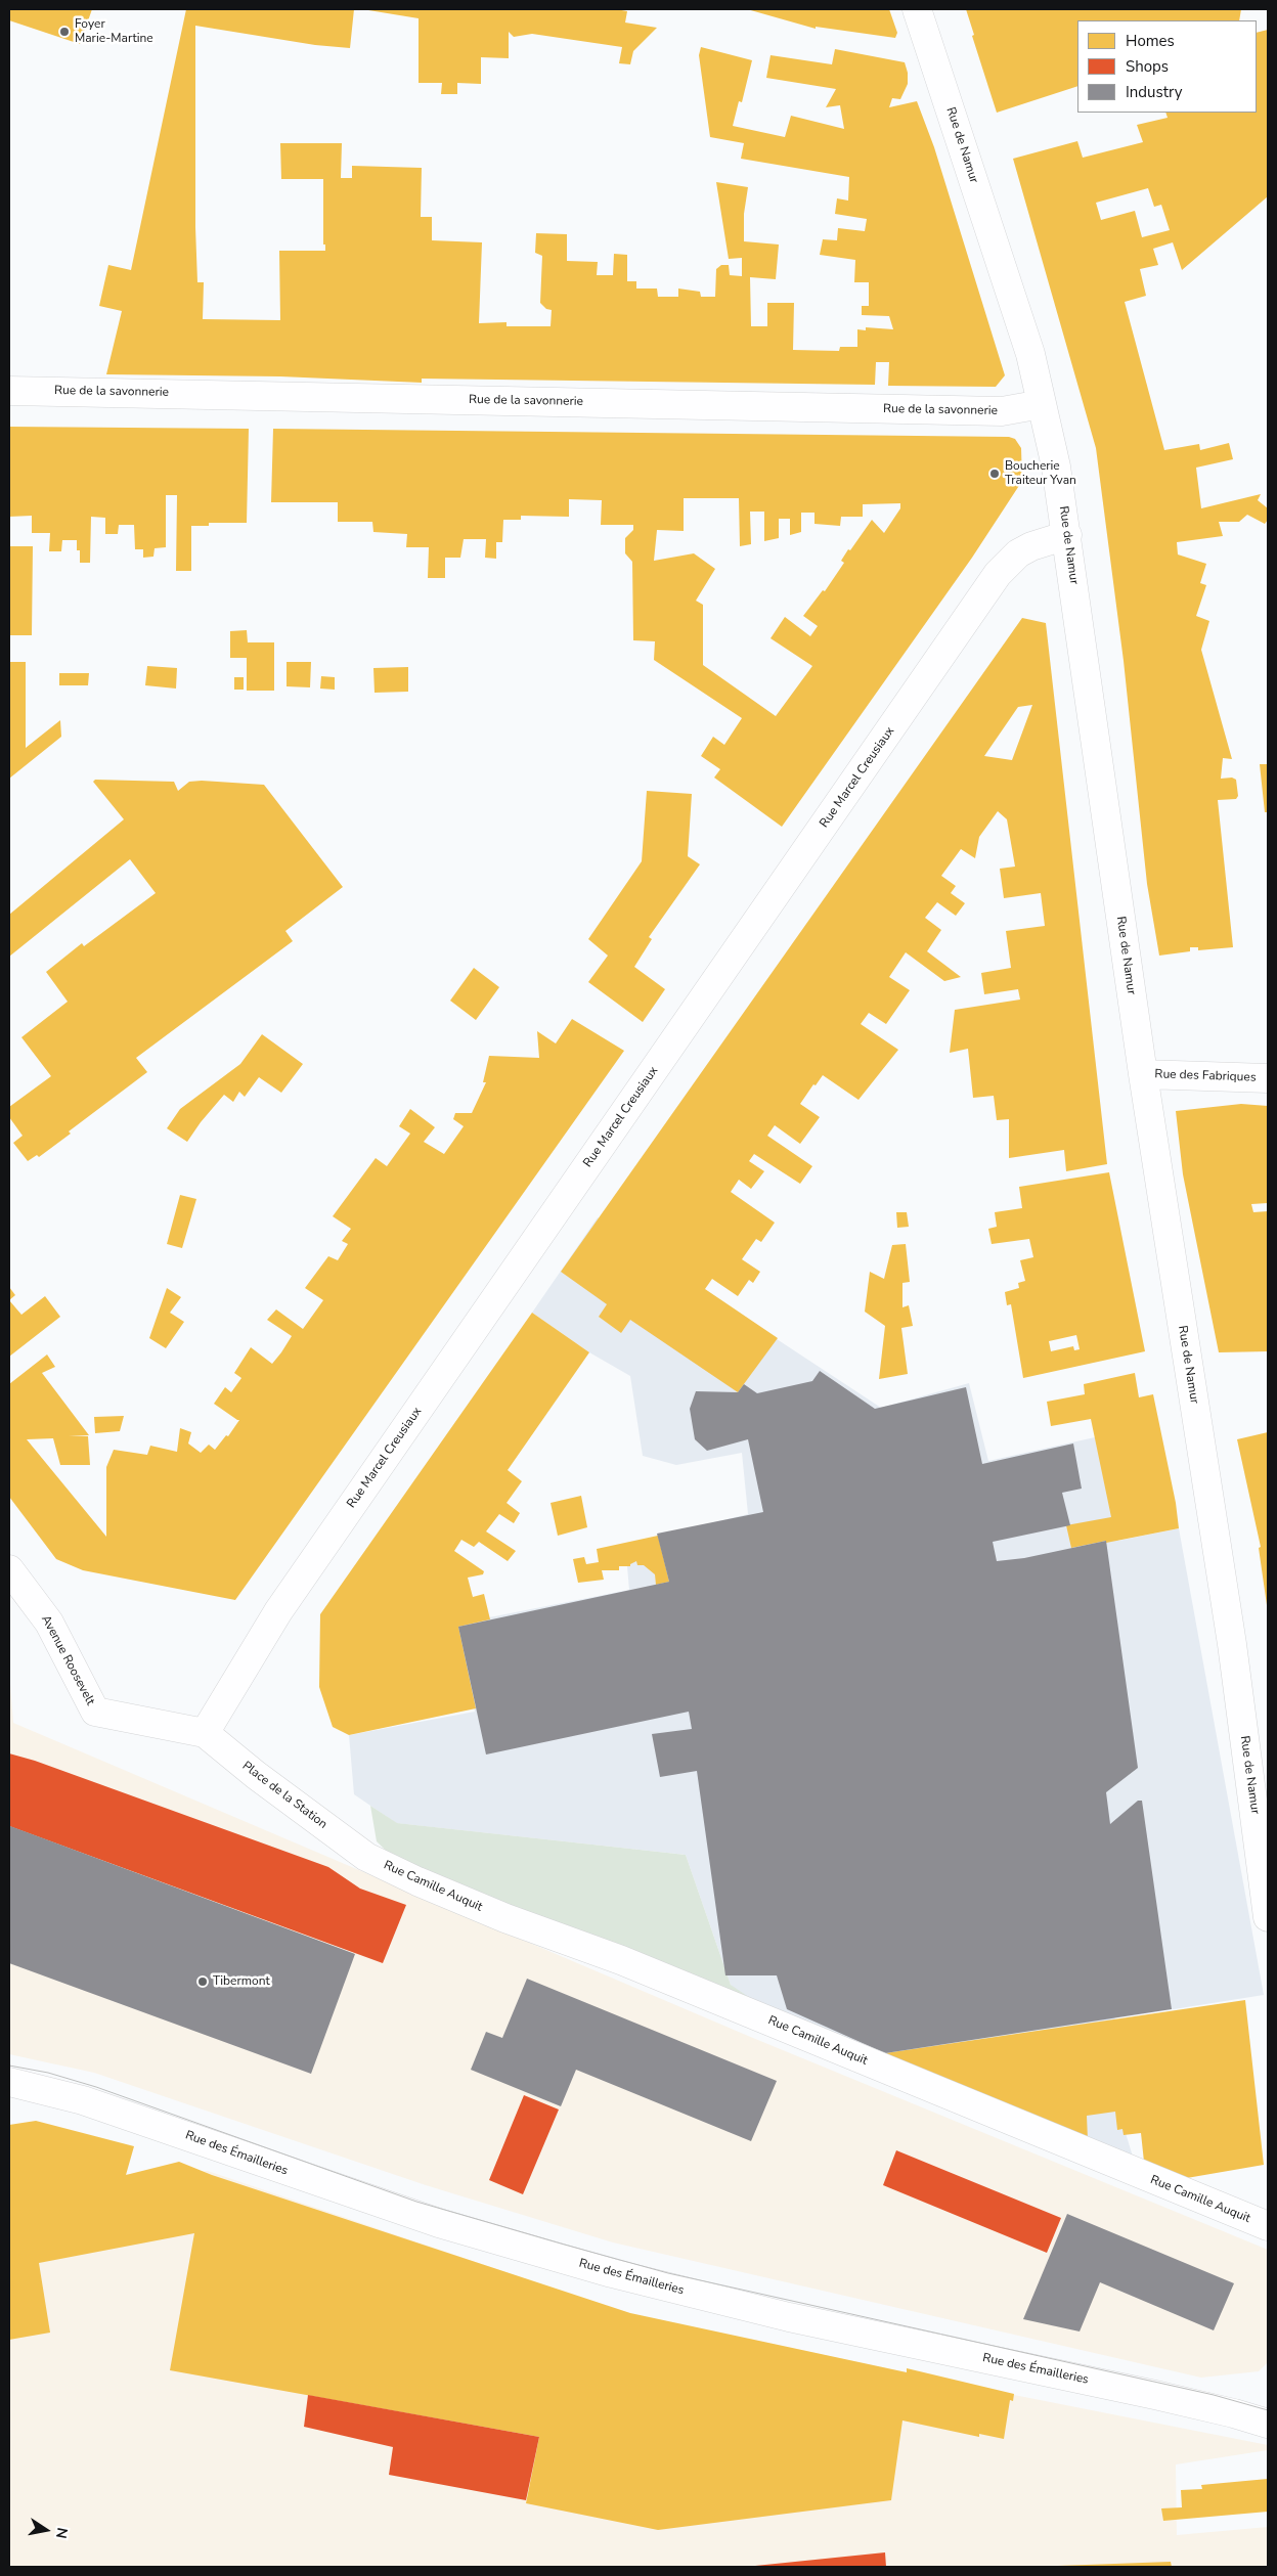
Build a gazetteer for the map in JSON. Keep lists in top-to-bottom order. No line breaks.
{"streets":{"street":["Rue de Namur","Rue de la savonnerie","Rue Marcel Creusiaux","Rue des Fabriques","Avenue Roosevelt","Place de la Station","Rue Camille Auquit","Rue des Émailleries"]},"crossings":[["Rue de Namur","Rue de la savonnerie"],["Rue de Namur","Rue Marcel Creusiaux"],["Rue de Namur","Rue des Fabriques"],["Rue Marcel Creusiaux","Avenue Roosevelt"],["Rue Marcel Creusiaux","Place de la Station"],["Avenue Roosevelt","Place de la Station"],["Place de la Station","Rue Camille Auquit"]],"places":["Foyer Marie-Martine","Boucherie Traiteur Yvan","Tibermont"],"legend":["Homes","Shops","Industry"],"north":"right"}
